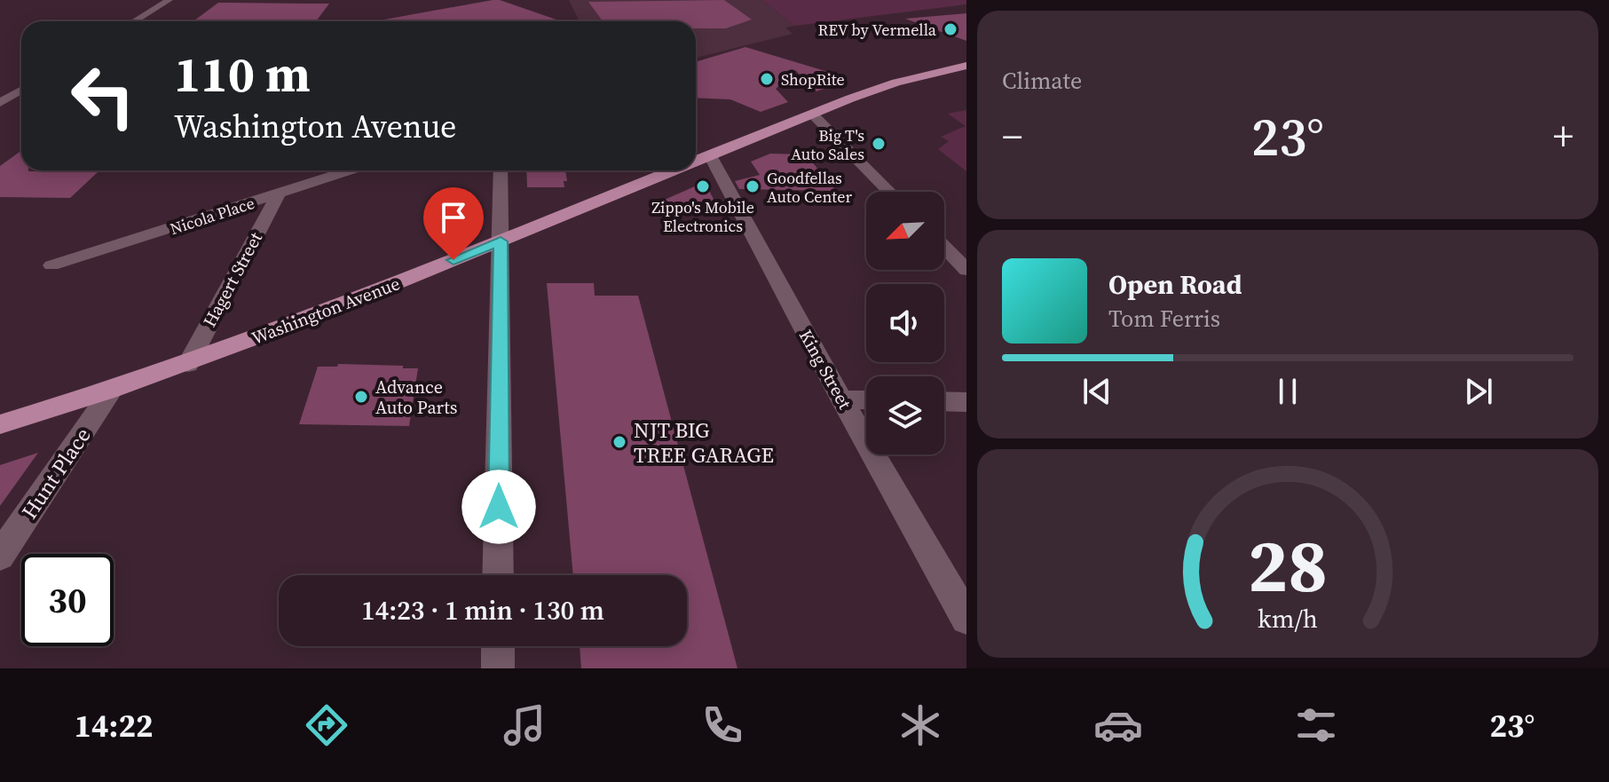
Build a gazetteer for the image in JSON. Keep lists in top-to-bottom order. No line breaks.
{"streets":{"main road":["Washington Avenue"],"street":["Nicola Place","Hagert Street","King Street","Hunt Place"]},"crossings":[["Nicola Place","Hagert Street"],["Hagert Street","Washington Avenue"],["Washington Avenue","King Street"],["Washington Avenue","Hunt Place"]],"places":["REV by Vermella","ShopRite","Big T's Auto Sales","Zippo's Mobile Electronics","Goodfellas Auto Center","Advance Auto Parts","NJT BIG TREE GARAGE"],"north":"bottom left","page":{"tile":"Climate","turn":["110 m","Washington Avenue"],"heat":["−","23°","+"],"song":["Open Road","Tom Ferris"],"limit":"30","trip":"14:23 · 1 min · 130 m","tabs":["14:22","23°"],"gauge":["28","km/h"]}}
